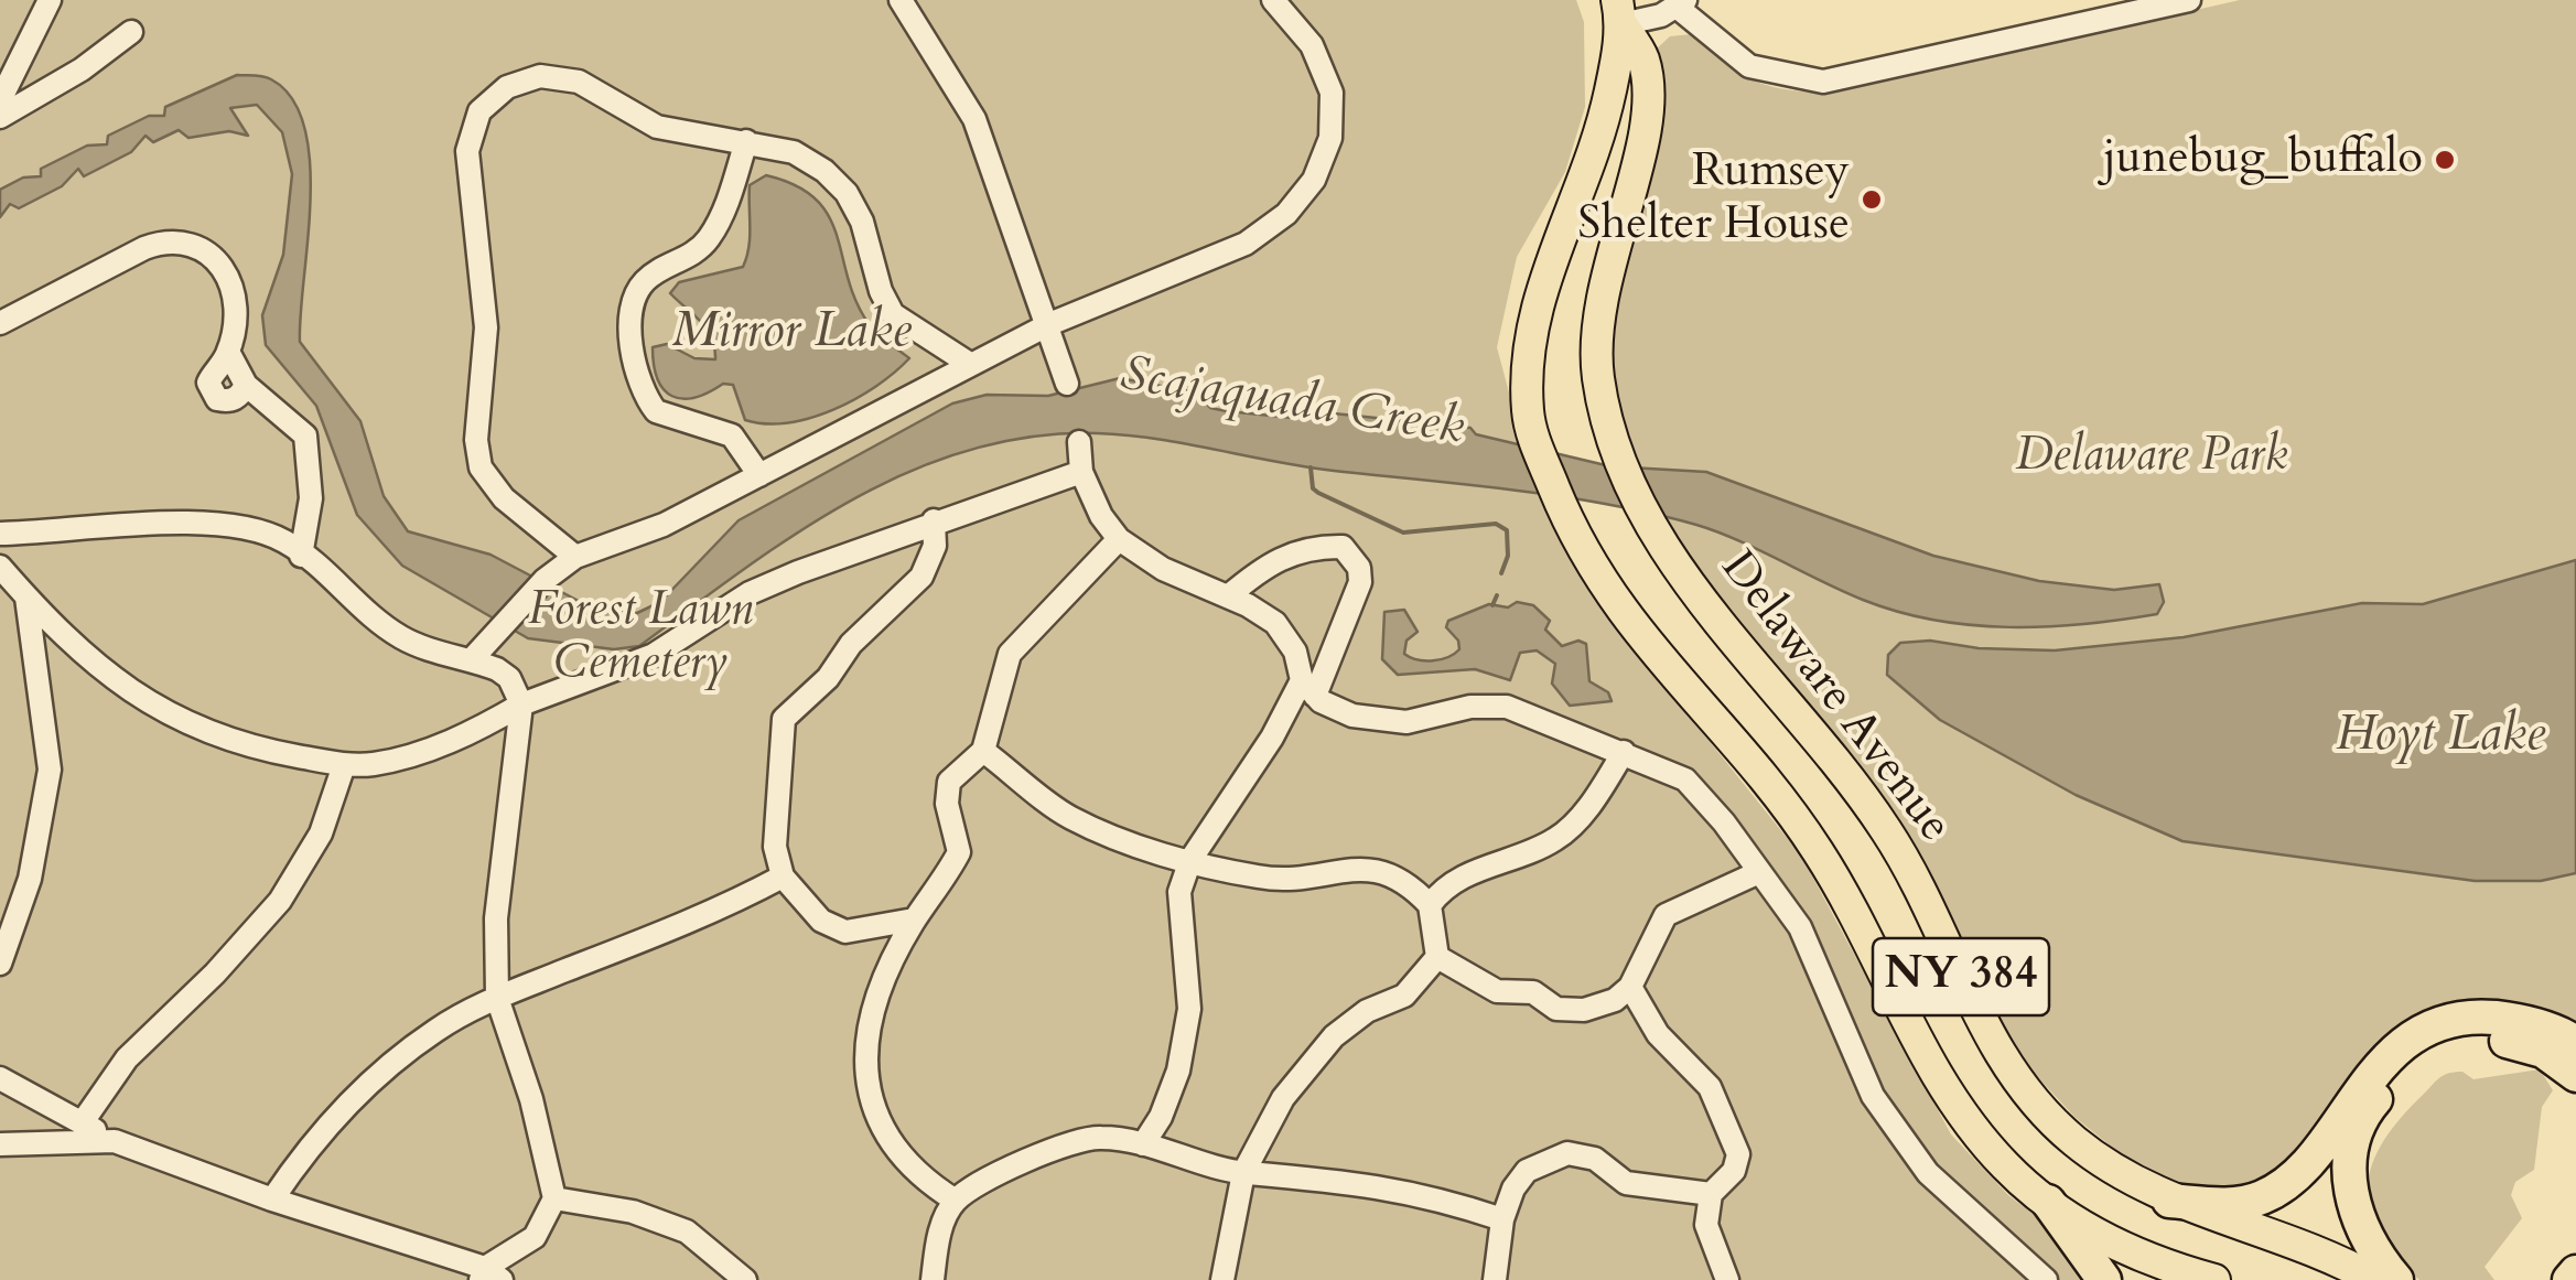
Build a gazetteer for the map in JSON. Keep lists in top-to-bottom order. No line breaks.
{"streets":{"main road":["Delaware Avenue","NY 384"]},"crossings":[["Delaware Avenue","NY 384"]],"water":["Mirror Lake","Scajaquada Creek","Hoyt Lake"],"parks":["Delaware Park","Forest Lawn Cemetery"],"places":["junebug_buffalo","Rumsey Shelter House"]}
